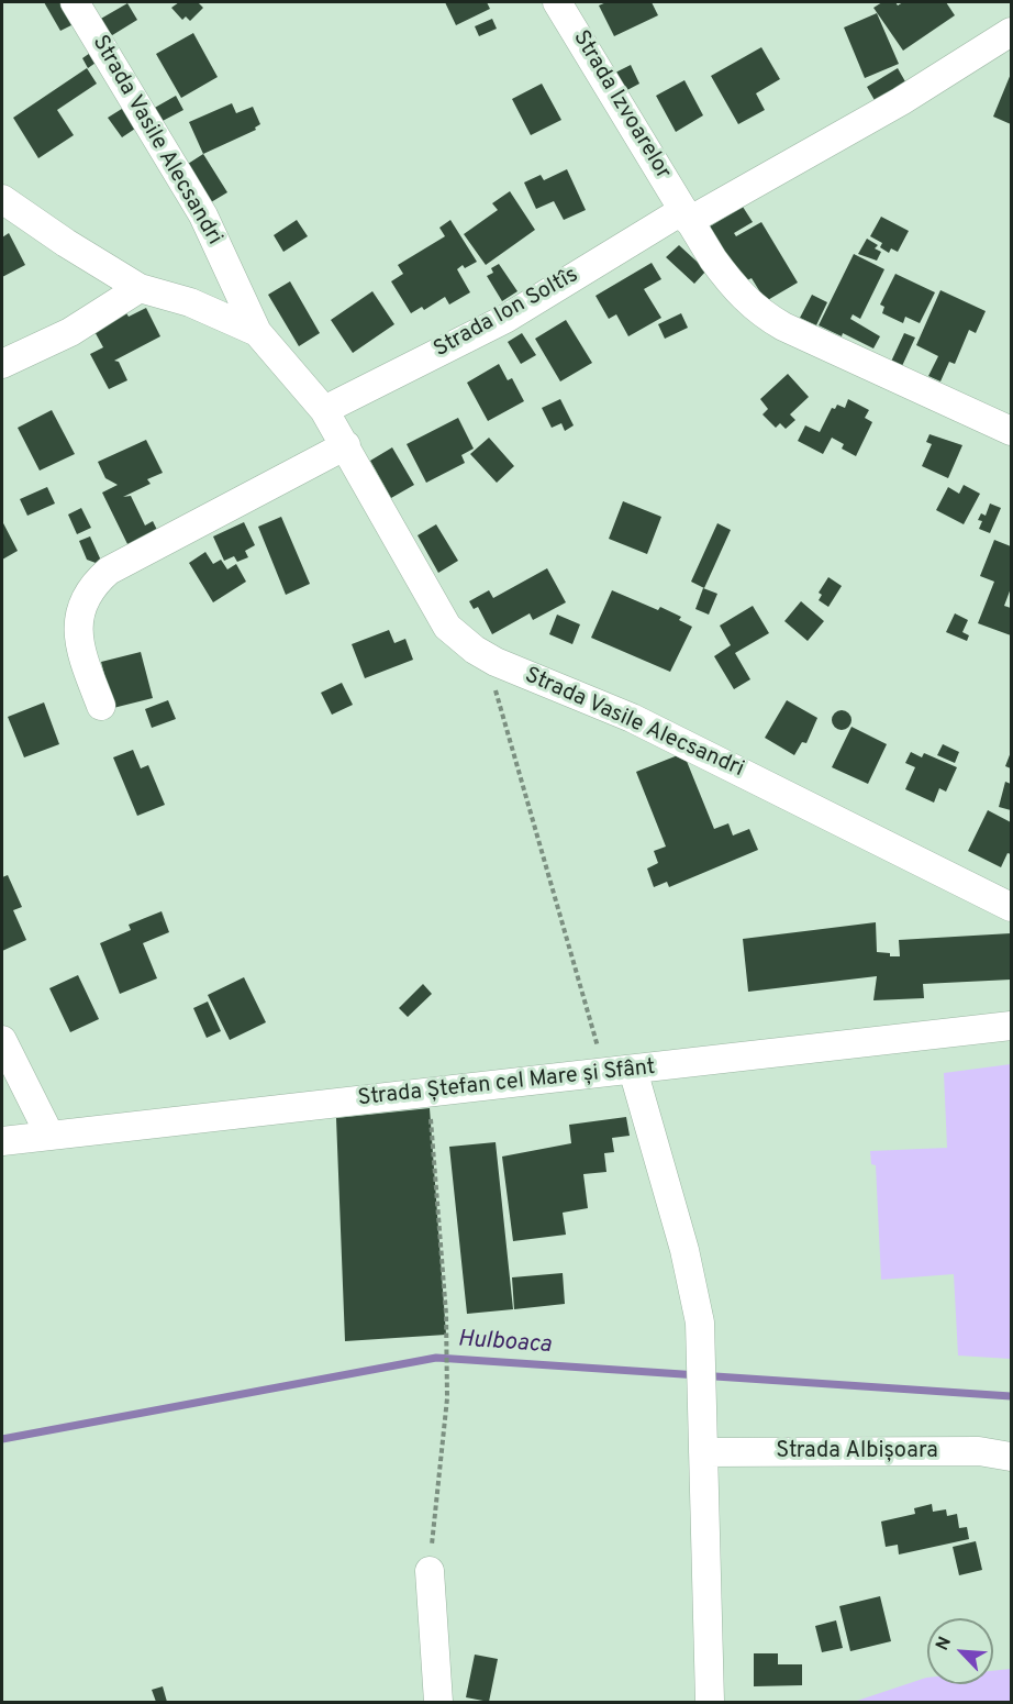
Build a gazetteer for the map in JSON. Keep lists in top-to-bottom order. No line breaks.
{"streets":{"street":["Strada Izvoarelor","Strada Vasile Alecsandri","Strada Ion Soltîs","Strada Ștefan cel Mare și Sfânt","Strada Albișoara"]},"crossings":[["Strada Izvoarelor","Strada Ion Soltîs"],["Strada Vasile Alecsandri","Strada Ion Soltîs"]],"water":["Hulboaca"],"north":"top left"}
